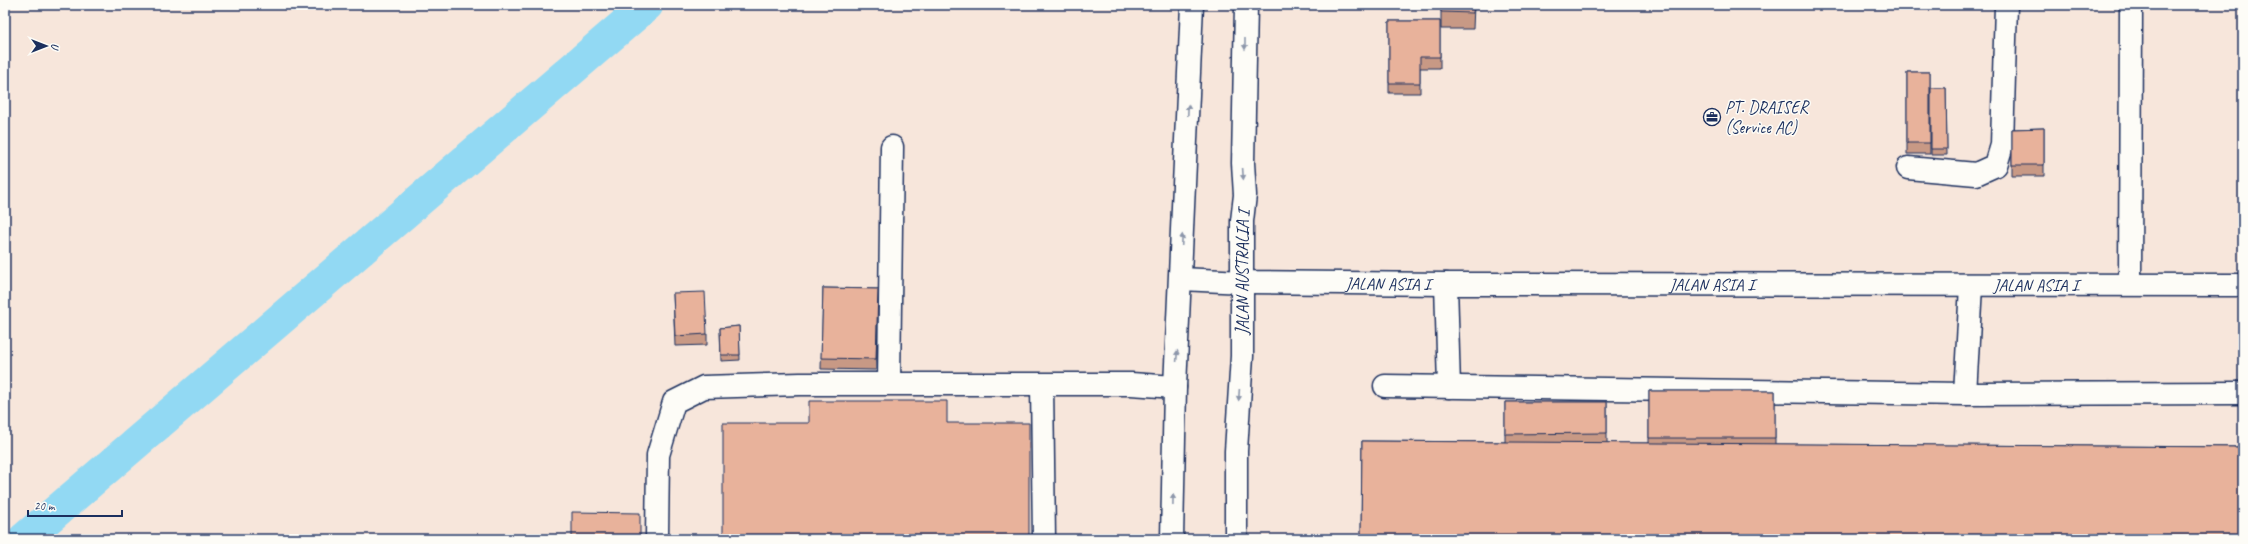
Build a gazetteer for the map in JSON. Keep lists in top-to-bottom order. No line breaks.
{"streets":{"lane":["JALAN AUSTRALIA I","JALAN ASIA I"]},"crossings":[["JALAN AUSTRALIA I","JALAN ASIA I"]],"places":{"office":["PT. DRAISER (Service AC)"]},"scale_bar":"20 m","north":"right"}
